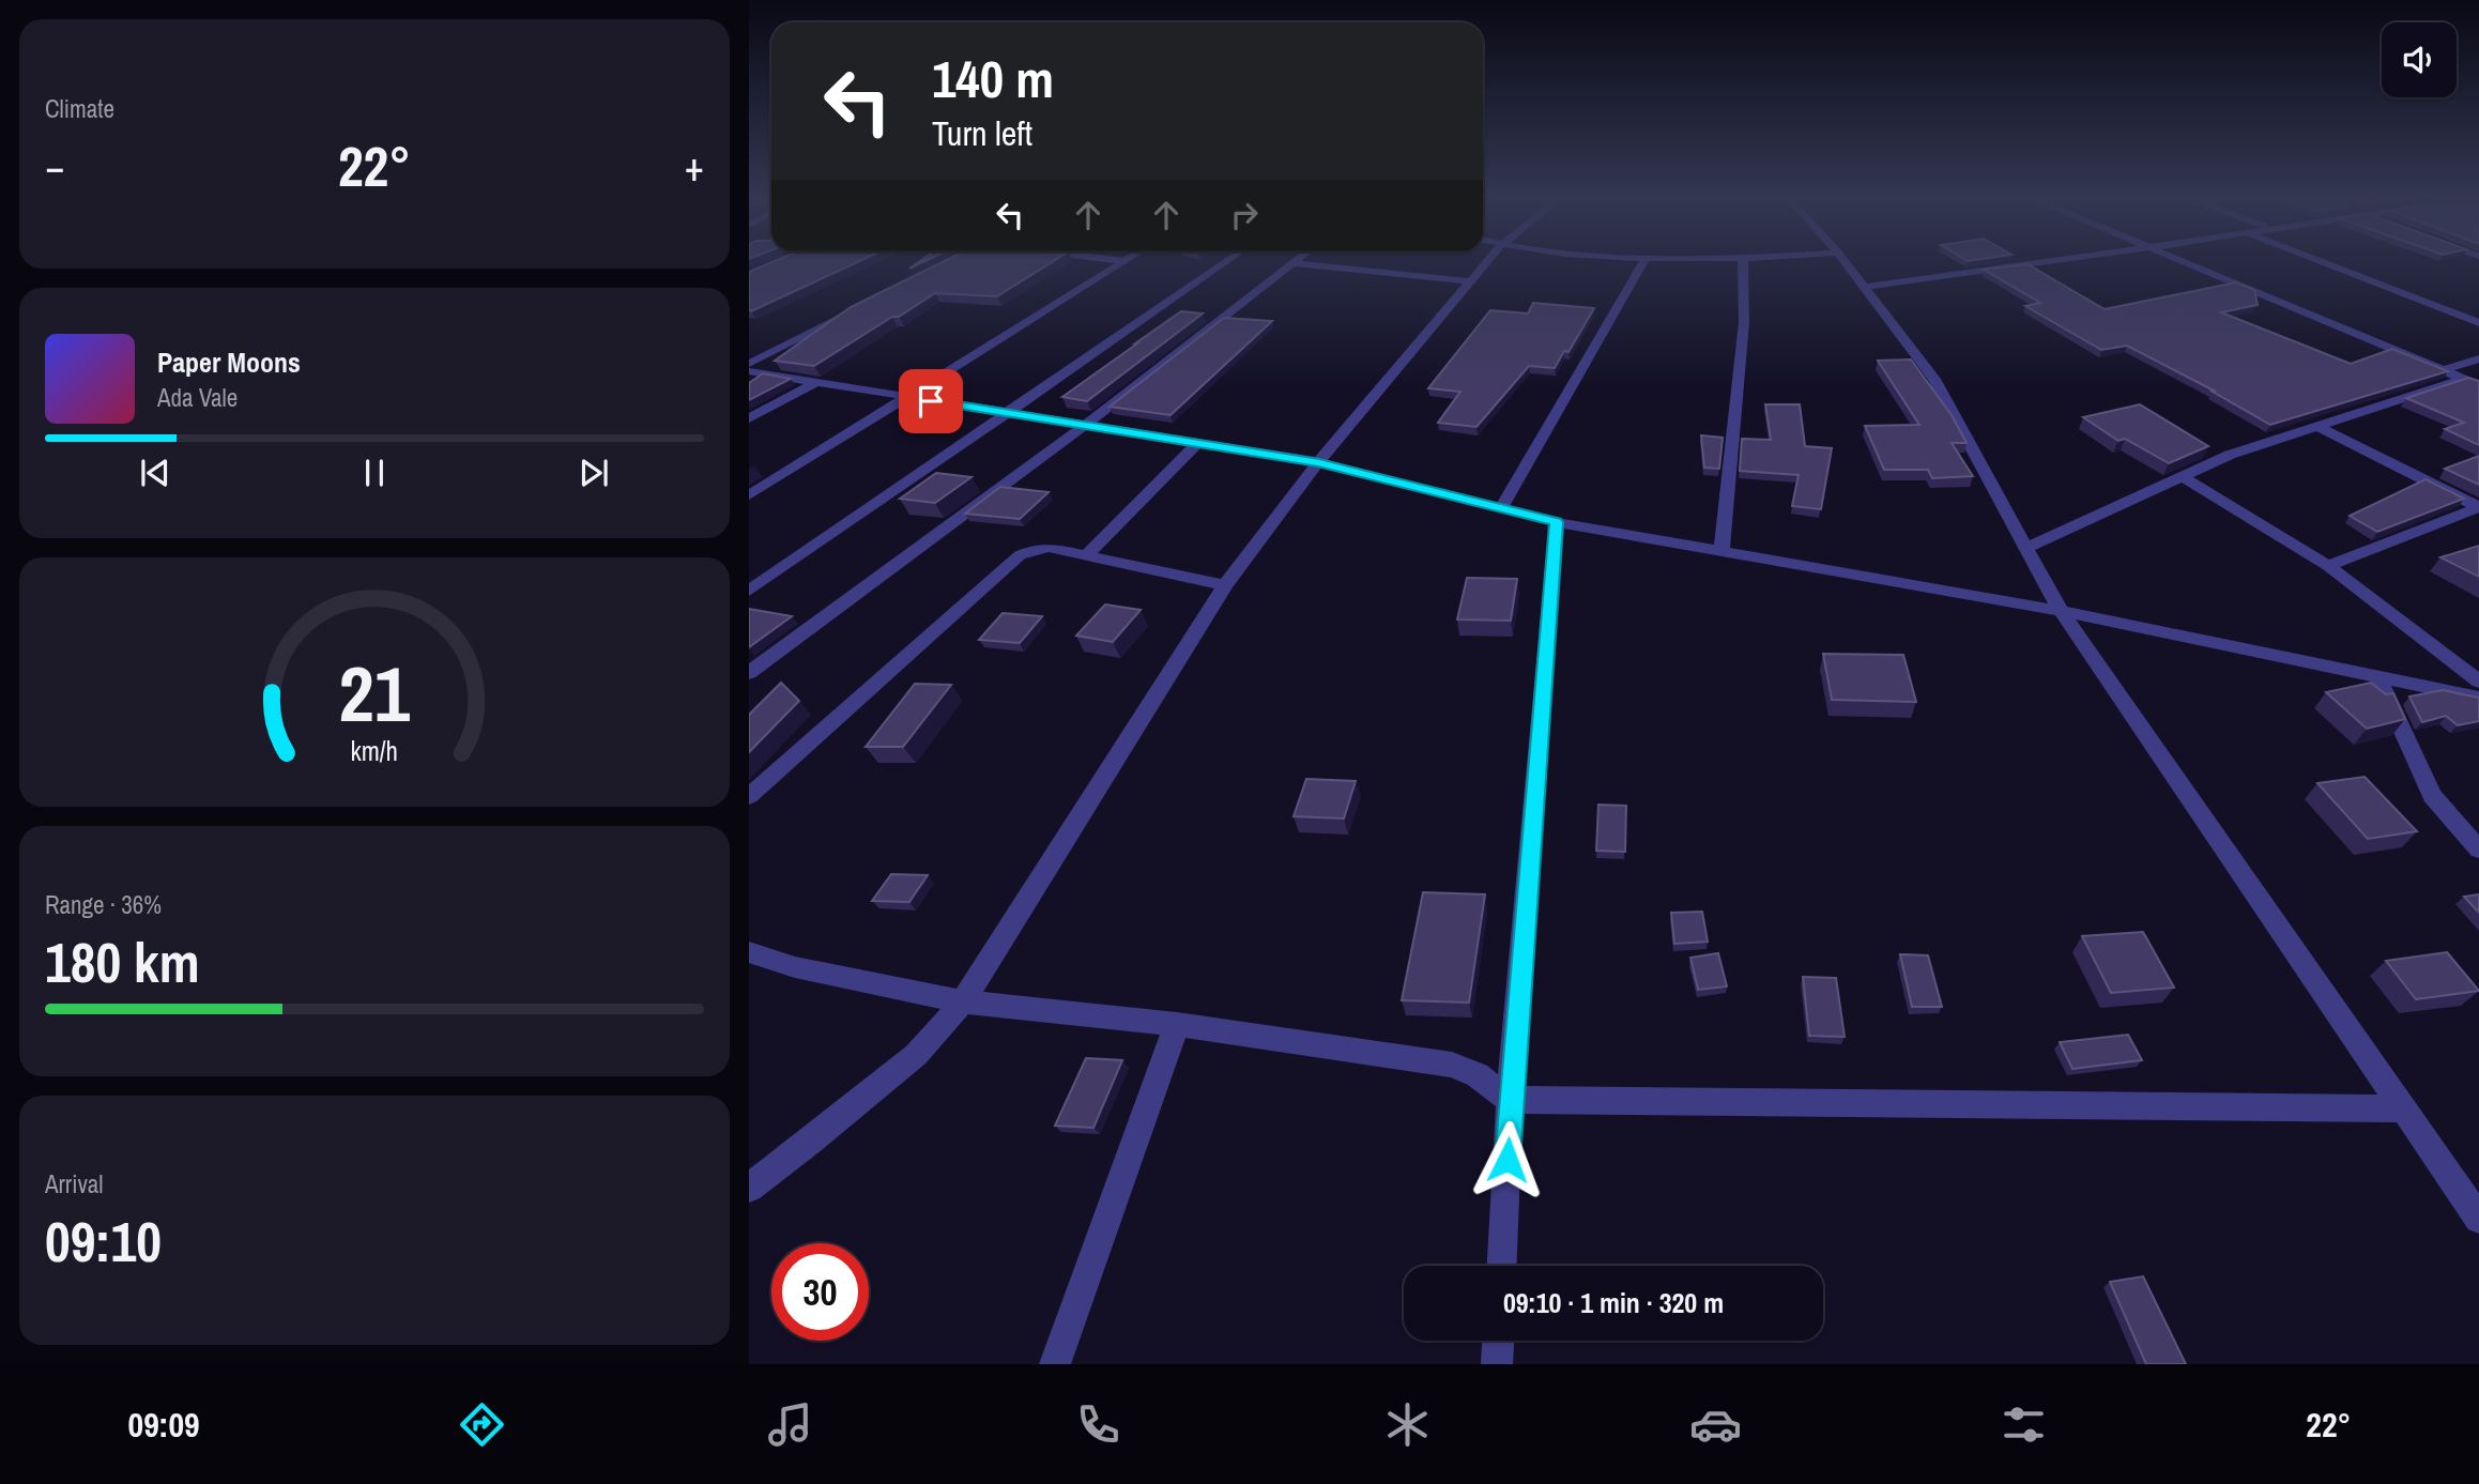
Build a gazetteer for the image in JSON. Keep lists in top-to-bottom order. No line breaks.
{"page":{"tile":["Climate",["Range · 36%","180 km"],["Arrival","09:10"]],"turn":["140 m","Turn left"],"heat":["−","22°","+"],"song":["Paper Moons","Ada Vale"],"limit":"30","trip":"09:10 · 1 min · 320 m","tabs":["09:09","22°"],"gauge":["21","km/h"]}}
